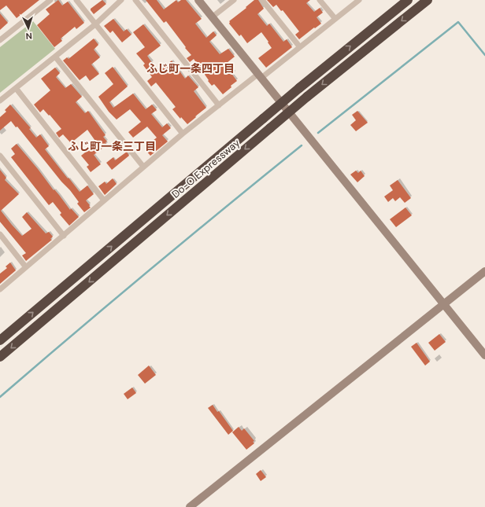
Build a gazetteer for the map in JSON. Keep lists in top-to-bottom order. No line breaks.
{"streets":{"highway":["Do-O Expressway"]},"districts":["ふじ町一条四丁目","ふじ町一条三丁目"],"north":"bottom"}
